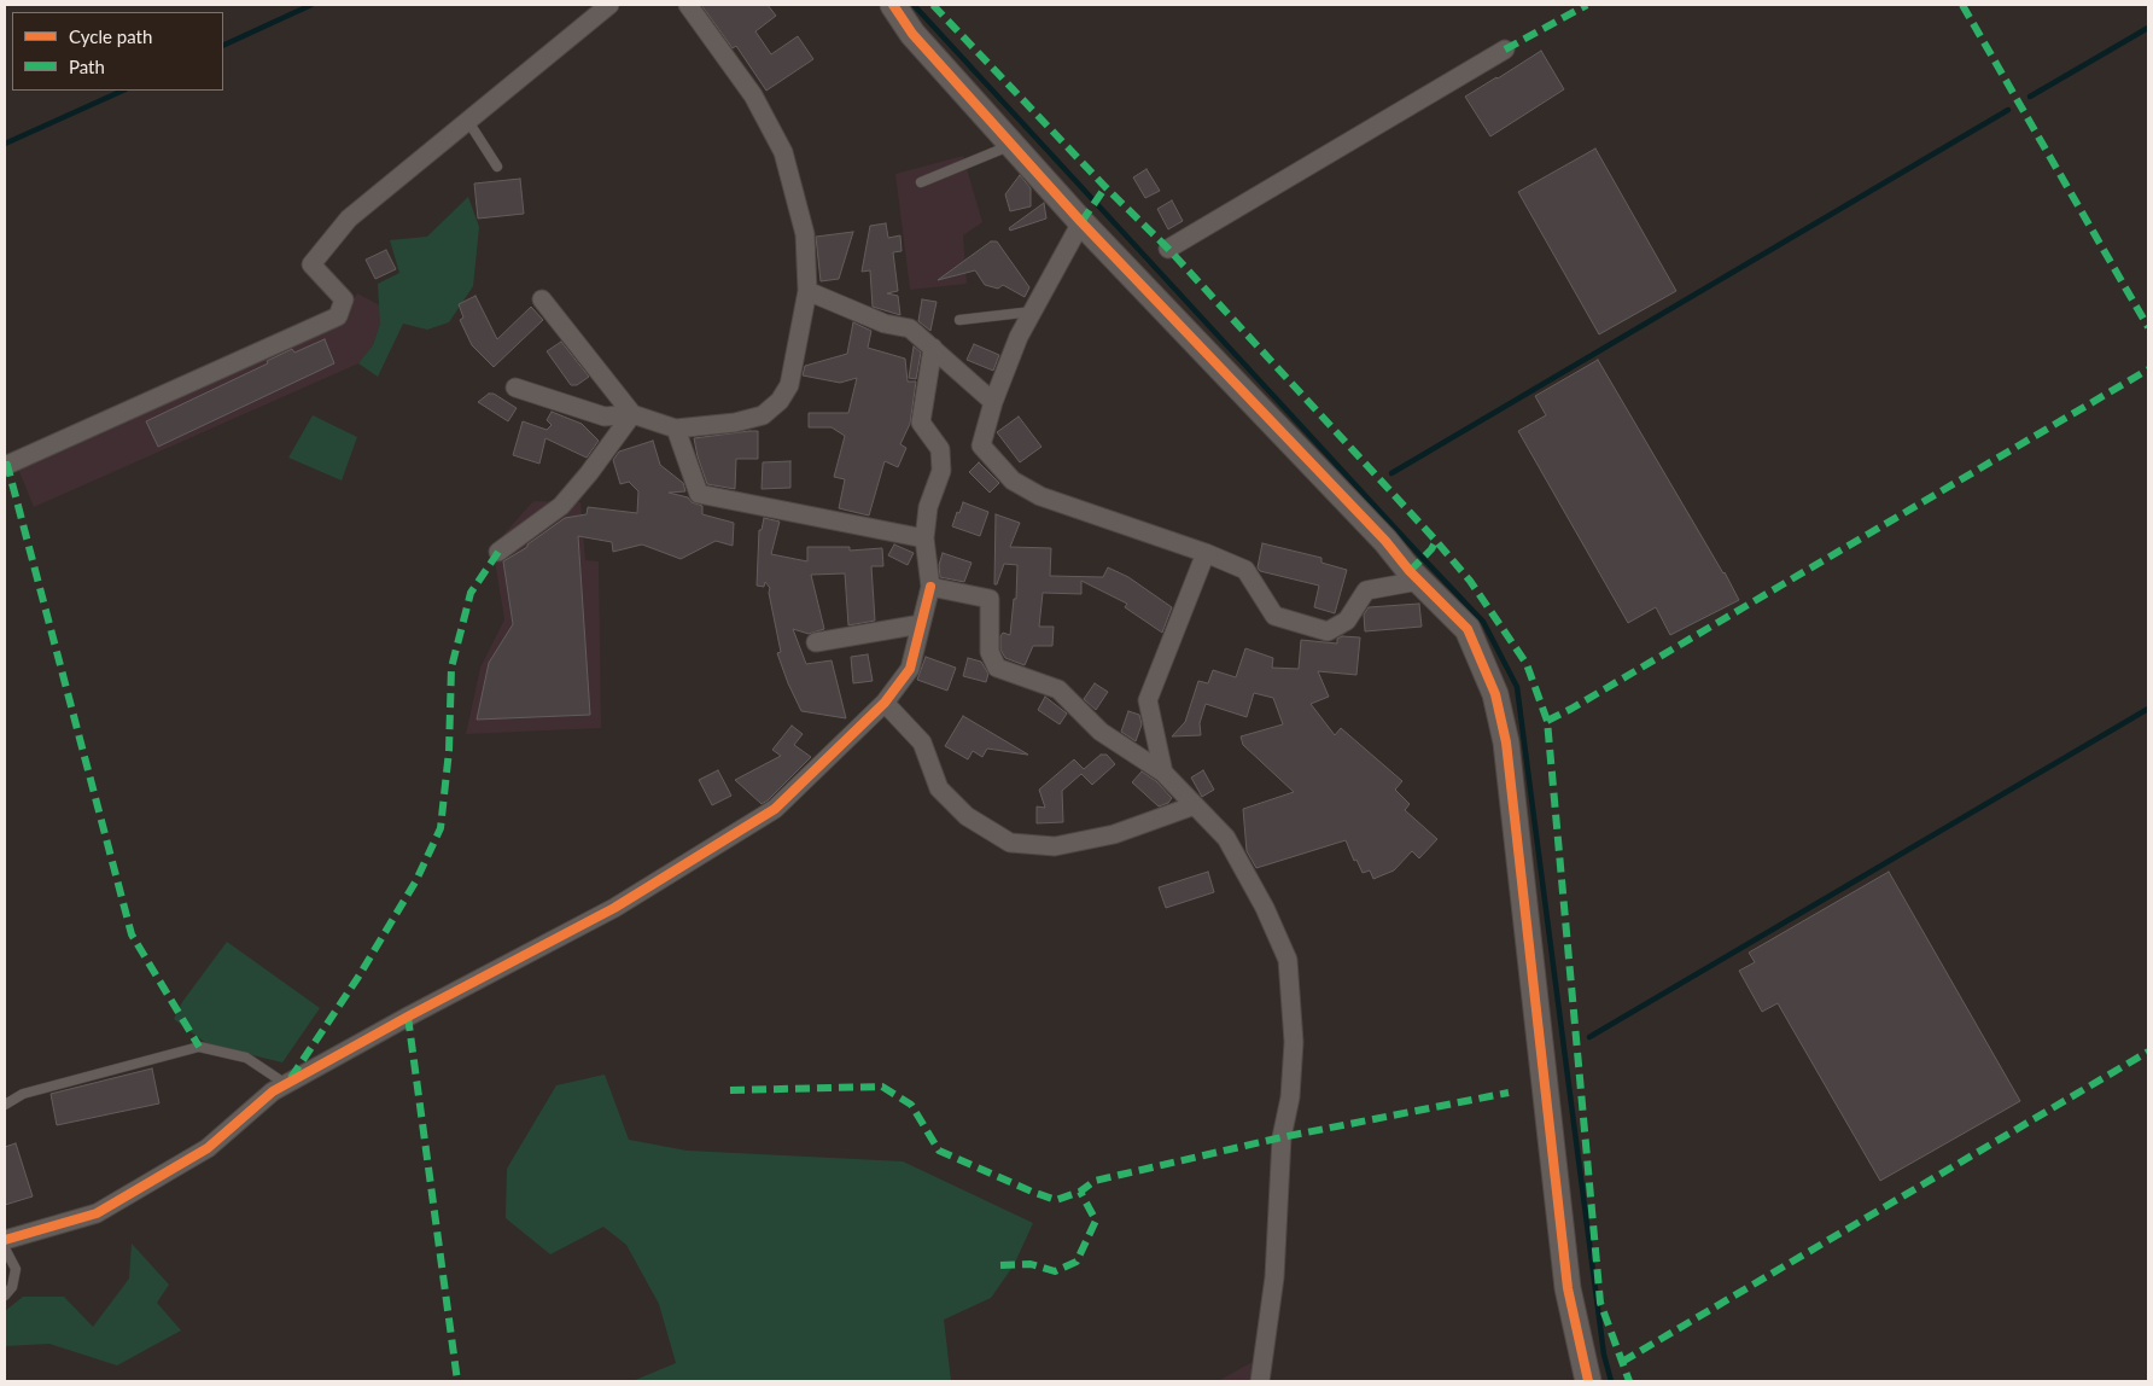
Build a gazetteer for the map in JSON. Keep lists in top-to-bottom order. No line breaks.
{"legend":["Cycle path","Path"]}
